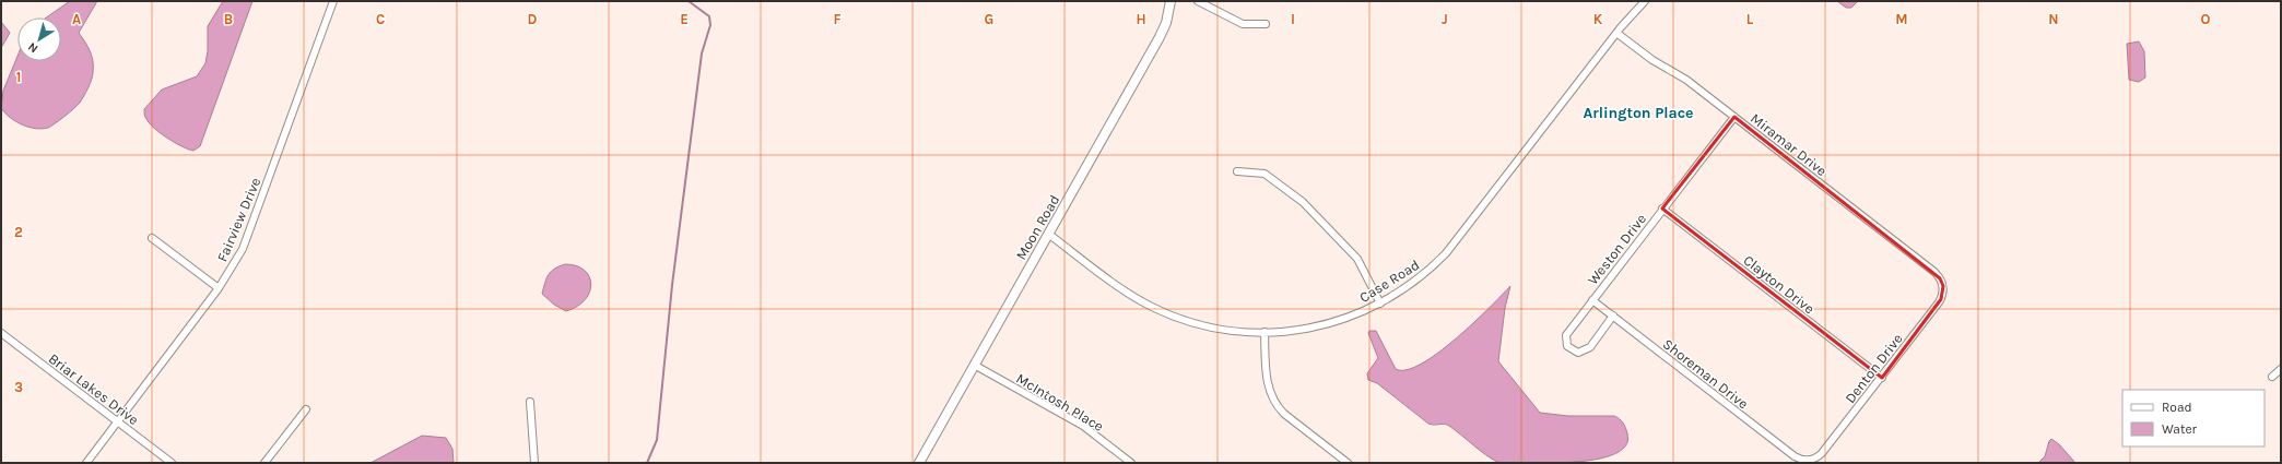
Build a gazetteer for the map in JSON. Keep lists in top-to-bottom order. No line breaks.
{"streets":{"street":["Miramar Drive","Fairview Drive","Moon Road","Weston Drive","Case Road","Clayton Drive","Denton Drive","Shoreman Drive","Briar Lakes Drive","McIntosh Place"]},"crossings":[["Miramar Drive","Weston Drive"],["Miramar Drive","Case Road"],["Miramar Drive","Denton Drive"],["Fairview Drive","Briar Lakes Drive"],["Moon Road","Case Road"],["Moon Road","McIntosh Place"],["Weston Drive","Clayton Drive"],["Weston Drive","Shoreman Drive"],["Clayton Drive","Denton Drive"],["Denton Drive","Shoreman Drive"]],"districts":["Arlington Place"],"legend":["Road","Water"],"north":"bottom left","grid":{"columns":["A","B","C","D","E","F","G","H","I","J","K","L","M","N","O"],"rows":["1","2","3"]}}
